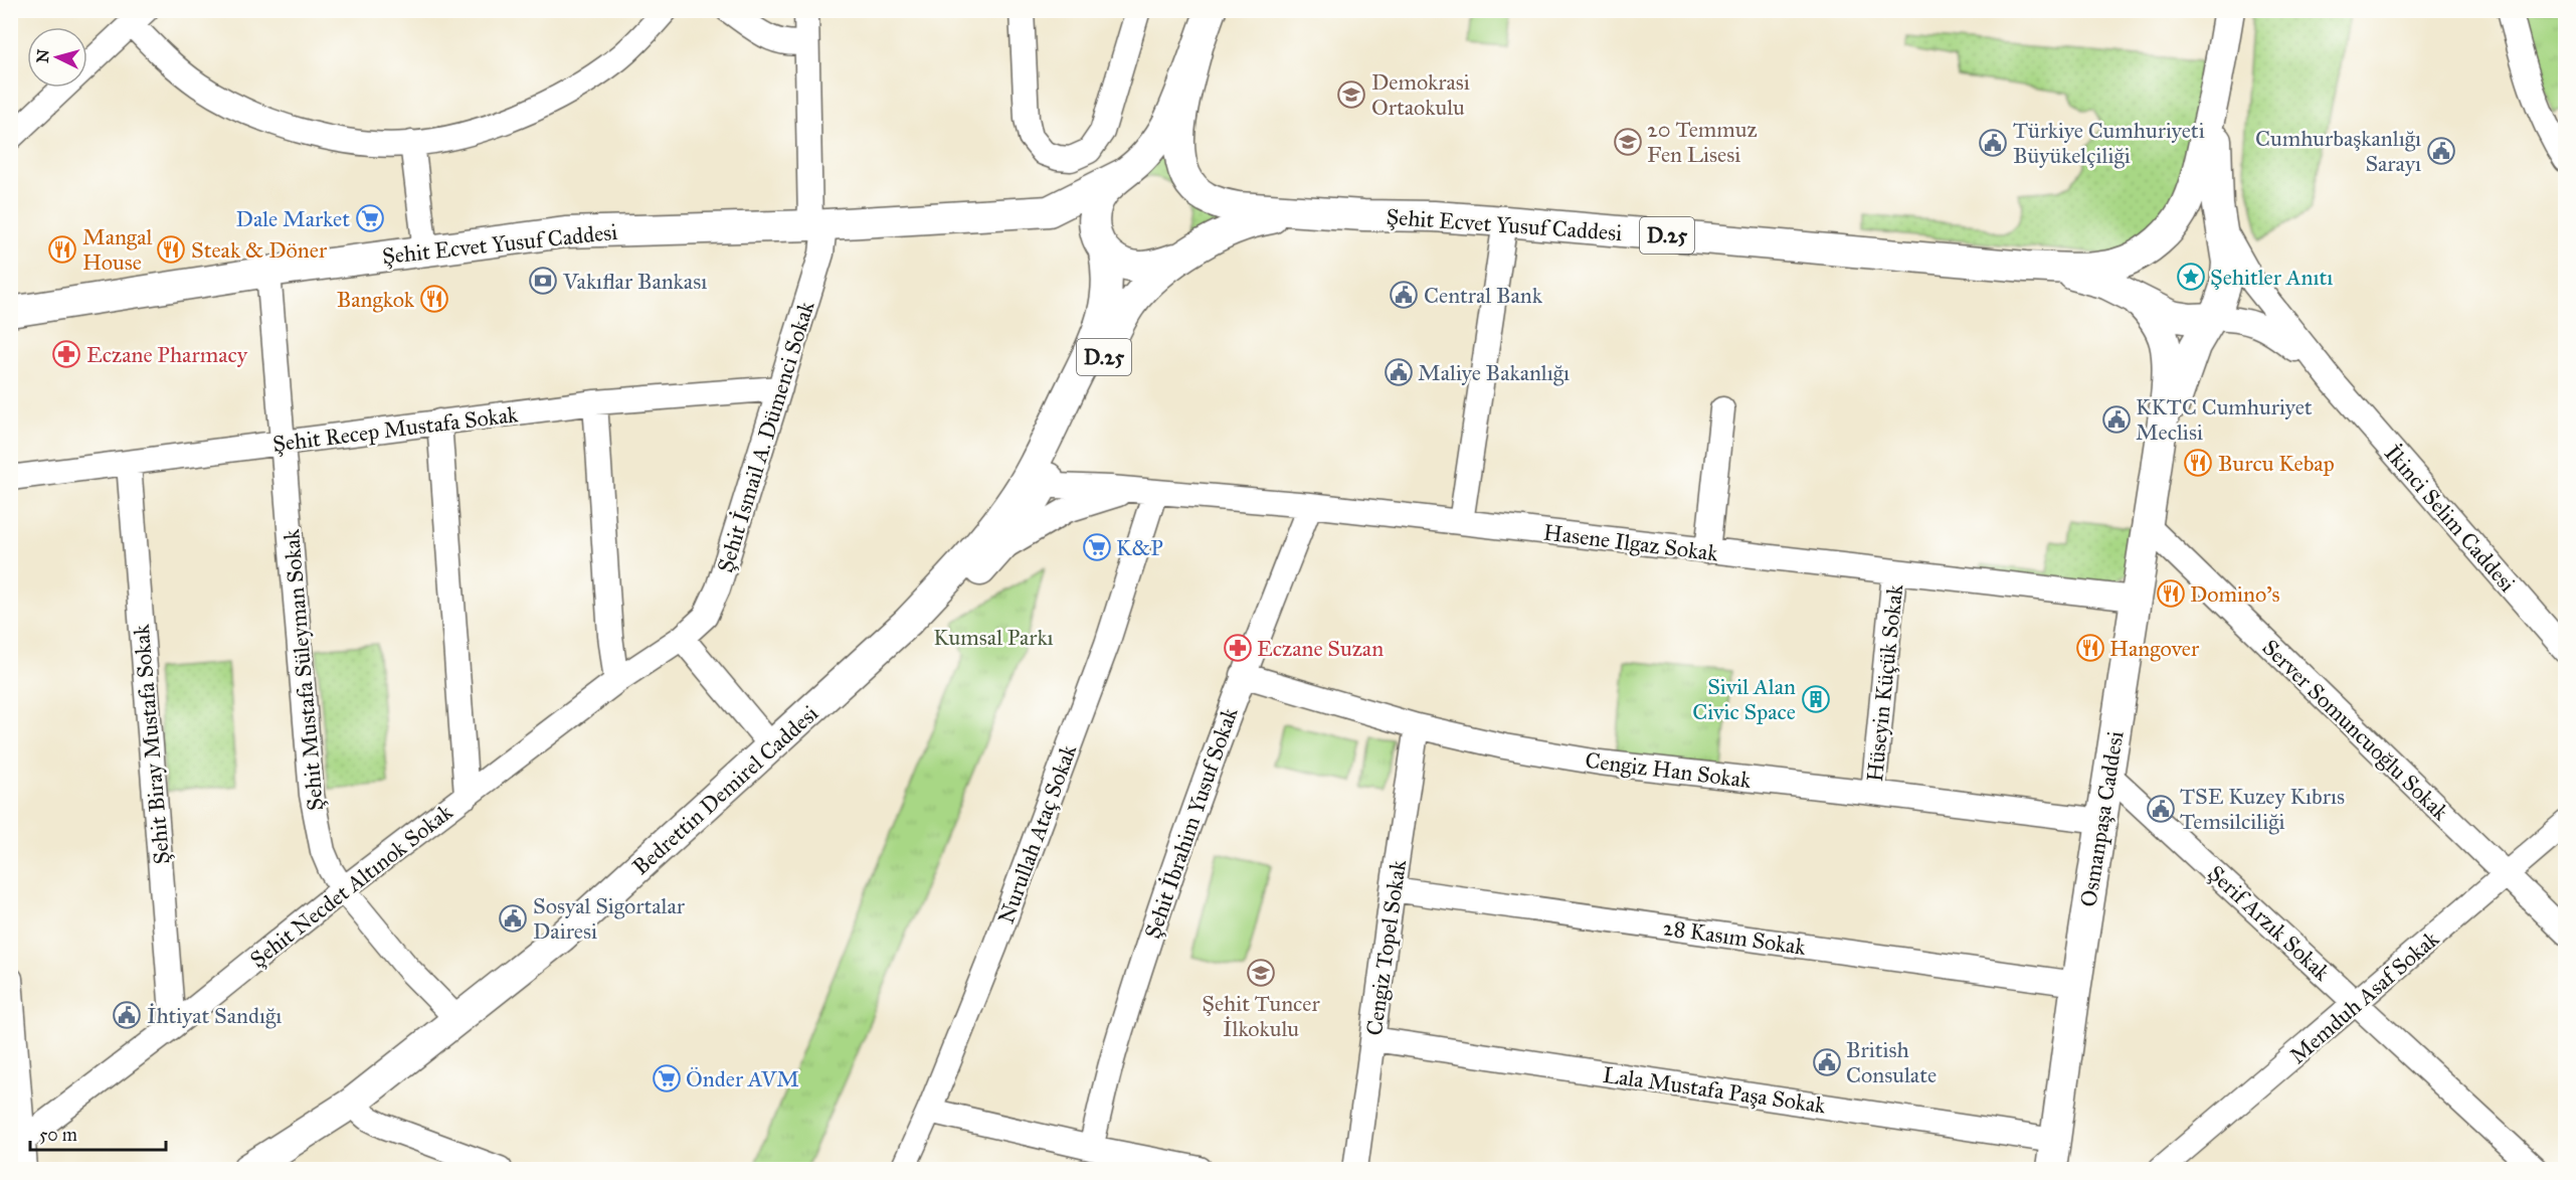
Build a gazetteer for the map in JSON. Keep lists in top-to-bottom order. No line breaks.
{"streets":{"main road":["Şehit Ecvet Yusuf Caddesi","D.25","Bedrettin Demirel Caddesi","Osmanpaşa Caddesi"],"street":["Şehit Recep Mustafa Sokak","Şehit İsmail A. Dümenci Sokak","İkinci Selim Caddesi","Hasene Ilgaz Sokak","Şehit Mustafa Süleyman Sokak","Hüseyin Küçük Sokak","Server Somuncuoğlu Sokak","Şehit Biray Mustafa Sokak","Cengiz Han Sokak","Şehit İbrahim Yusuf Sokak","Nurullah Ataç Sokak","Şehit Necdet Altınok Sokak","Şerif Arzık Sokak","28 Kasım Sokak","Cengiz Topel Sokak","Memduh Asaf Sokak","Lala Mustafa Paşa Sokak"]},"crossings":[["Şehit Ecvet Yusuf Caddesi","D.25"],["Şehit Ecvet Yusuf Caddesi","Şehit İsmail A. Dümenci Sokak"],["Şehit Ecvet Yusuf Caddesi","İkinci Selim Caddesi"],["Şehit Ecvet Yusuf Caddesi","Şehit Mustafa Süleyman Sokak"],["Şehit Ecvet Yusuf Caddesi","Bedrettin Demirel Caddesi"],["Şehit Ecvet Yusuf Caddesi","Osmanpaşa Caddesi"],["D.25","Bedrettin Demirel Caddesi"],["D.25","Osmanpaşa Caddesi"],["Şehit Recep Mustafa Sokak","Şehit İsmail A. Dümenci Sokak"],["Şehit Recep Mustafa Sokak","Şehit Mustafa Süleyman Sokak"],["Şehit Recep Mustafa Sokak","Şehit Biray Mustafa Sokak"],["Şehit İsmail A. Dümenci Sokak","Şehit Necdet Altınok Sokak"],["İkinci Selim Caddesi","Osmanpaşa Caddesi"],["Hasene Ilgaz Sokak","Hüseyin Küçük Sokak"],["Hasene Ilgaz Sokak","Bedrettin Demirel Caddesi"],["Hasene Ilgaz Sokak","Osmanpaşa Caddesi"],["Hasene Ilgaz Sokak","Şehit İbrahim Yusuf Sokak"],["Hasene Ilgaz Sokak","Nurullah Ataç Sokak"],["Şehit Mustafa Süleyman Sokak","Bedrettin Demirel Caddesi"],["Şehit Mustafa Süleyman Sokak","Şehit Necdet Altınok Sokak"],["Hüseyin Küçük Sokak","Cengiz Han Sokak"],["Server Somuncuoğlu Sokak","Osmanpaşa Caddesi"],["Server Somuncuoğlu Sokak","Memduh Asaf Sokak"],["Şehit Biray Mustafa Sokak","Şehit Necdet Altınok Sokak"],["Cengiz Han Sokak","Osmanpaşa Caddesi"],["Cengiz Han Sokak","Şehit İbrahim Yusuf Sokak"],["Cengiz Han Sokak","Cengiz Topel Sokak"],["Osmanpaşa Caddesi","Şerif Arzık Sokak"],["Osmanpaşa Caddesi","28 Kasım Sokak"],["Osmanpaşa Caddesi","Lala Mustafa Paşa Sokak"],["Şerif Arzık Sokak","Memduh Asaf Sokak"],["28 Kasım Sokak","Cengiz Topel Sokak"],["Cengiz Topel Sokak","Lala Mustafa Paşa Sokak"]],"parks":["Kumsal Parkı"],"places":{"school or university":["Demokrasi Ortaokulu","20 Temmuz Fen Lisesi","Şehit Tuncer İlkokulu"],"public building":["Türkiye Cumhuriyeti Büyükelçiliği","Cumhurbaşkanlığı Sarayı","Central Bank","Maliye Bakanlığı","KKTC Cumhuriyet Meclisi","TSE Kuzey Kıbrıs Temsilciliği","Sosyal Sigortalar Dairesi","İhtiyat Sandığı","British Consulate"],"supermarket":["Dale Market","K&P","Önder AVM"],"restaurant":["Mangal House","Steak & Döner","Bangkok","Burcu Kebap","Domino's","Hangover"],"place":["Şehitler Anıtı"],"bank":["Vakıflar Bankası"],"pharmacy":["Eczane Pharmacy","Eczane Suzan"],"building":["Sivil Alan Civic Space"]},"scale_bar":"50 m","north":"left"}
